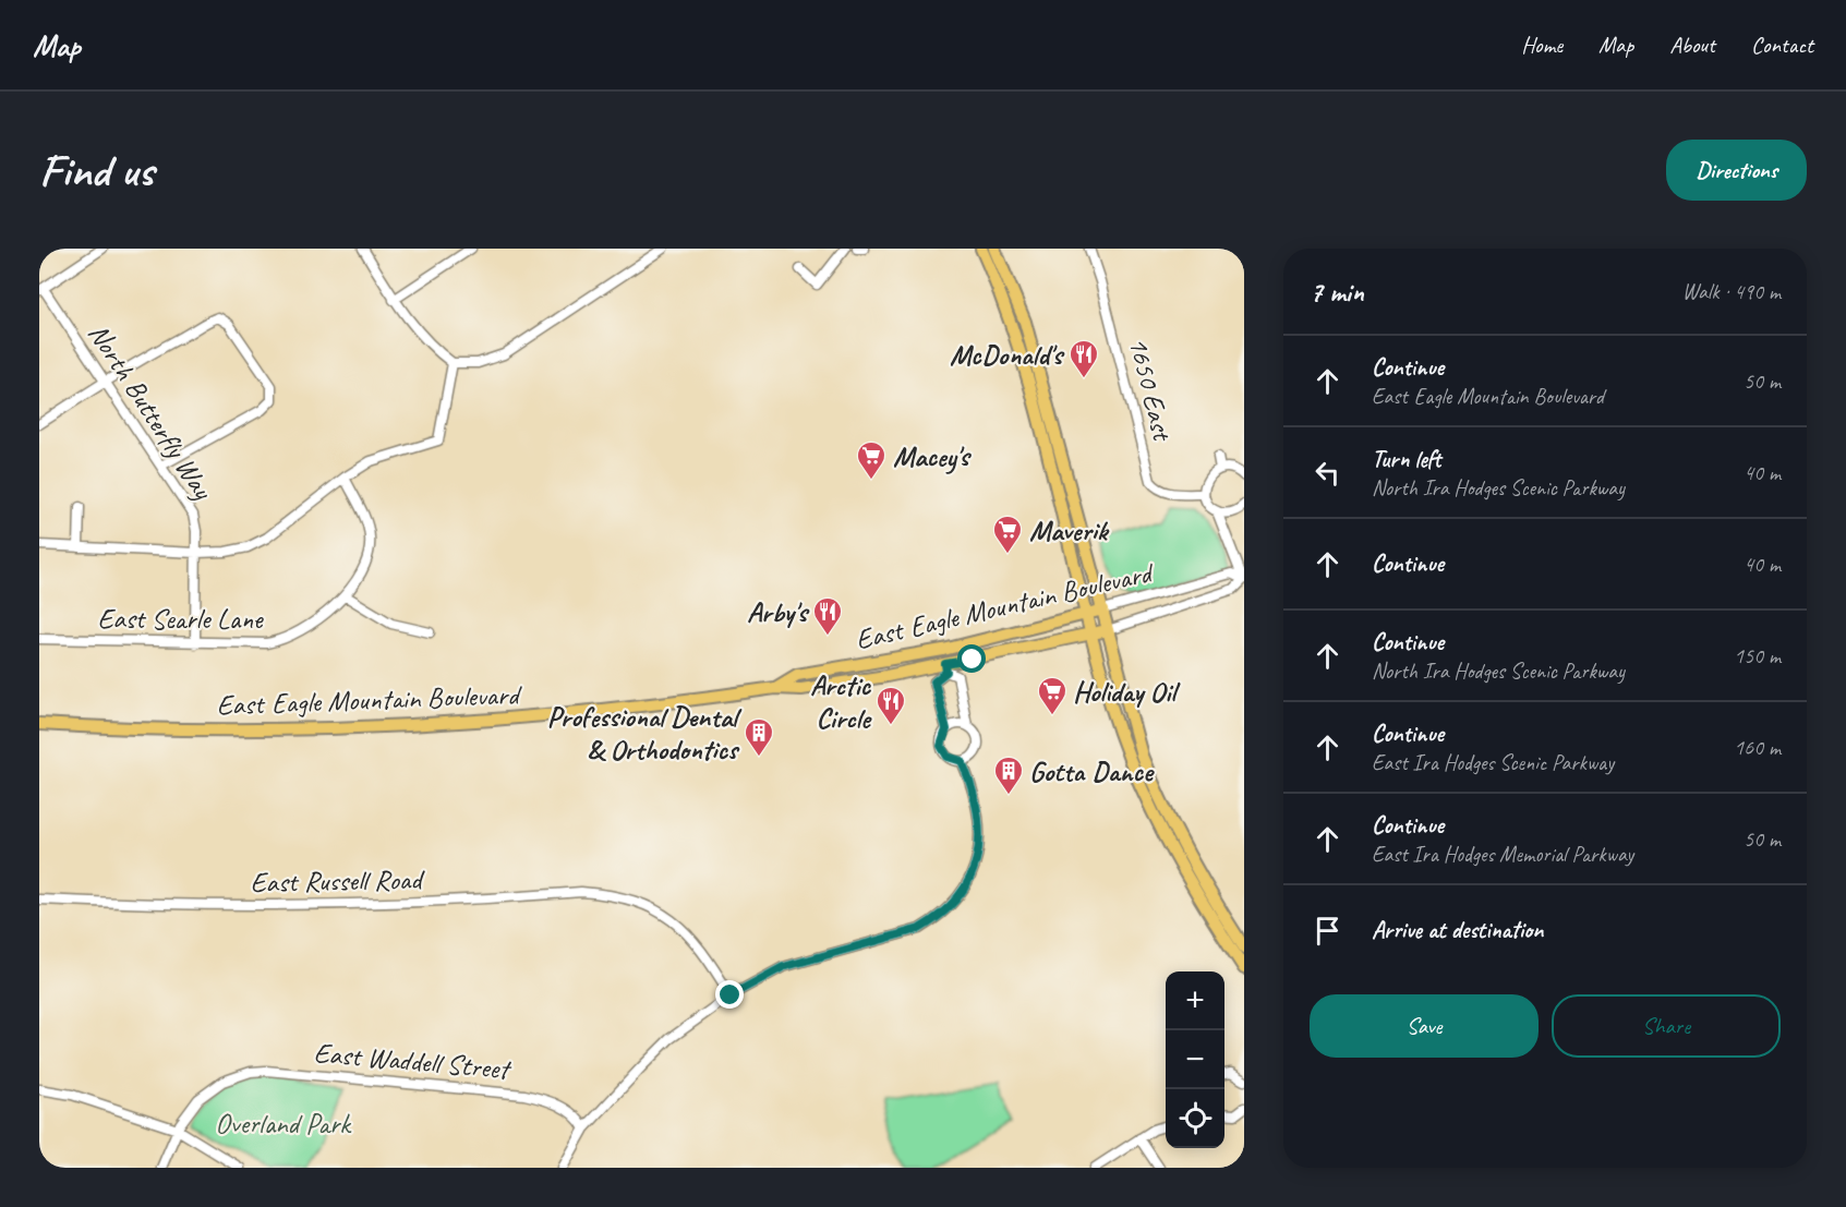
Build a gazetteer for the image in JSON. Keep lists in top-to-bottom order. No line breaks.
{"streets":{"main road":["East Eagle Mountain Boulevard"],"street":["1650 East","North Butterfly Way","East Searle Lane","East Russell Road","East Waddell Street"]},"crossings":[["North Butterfly Way","East Searle Lane"]],"parks":["Overland Park"],"places":{"restaurant":["McDonald's","Arby's","Arctic Circle"],"supermarket":["Macey's","Maverik","Holiday Oil"],"building":["Professional Dental & Orthodontics","Gotta Dance"]},"page":{"header":"Map","nav":["Home","Map","About","Contact"],"buttons":["Directions",["Save","Share"]],"title":"Find us","heading":["7 min","Walk · 490 m"],"list":[["Continue","East Eagle Mountain Boulevard","50 m"],["Turn left","North Ira Hodges Scenic Parkway","40 m"],["Continue","40 m"],["Continue","North Ira Hodges Scenic Parkway","150 m"],["Continue","East Ira Hodges Scenic Parkway","160 m"],["Continue","East Ira Hodges Memorial Parkway","50 m"],"Arrive at destination"],"map_buttons":["+","−"]}}
